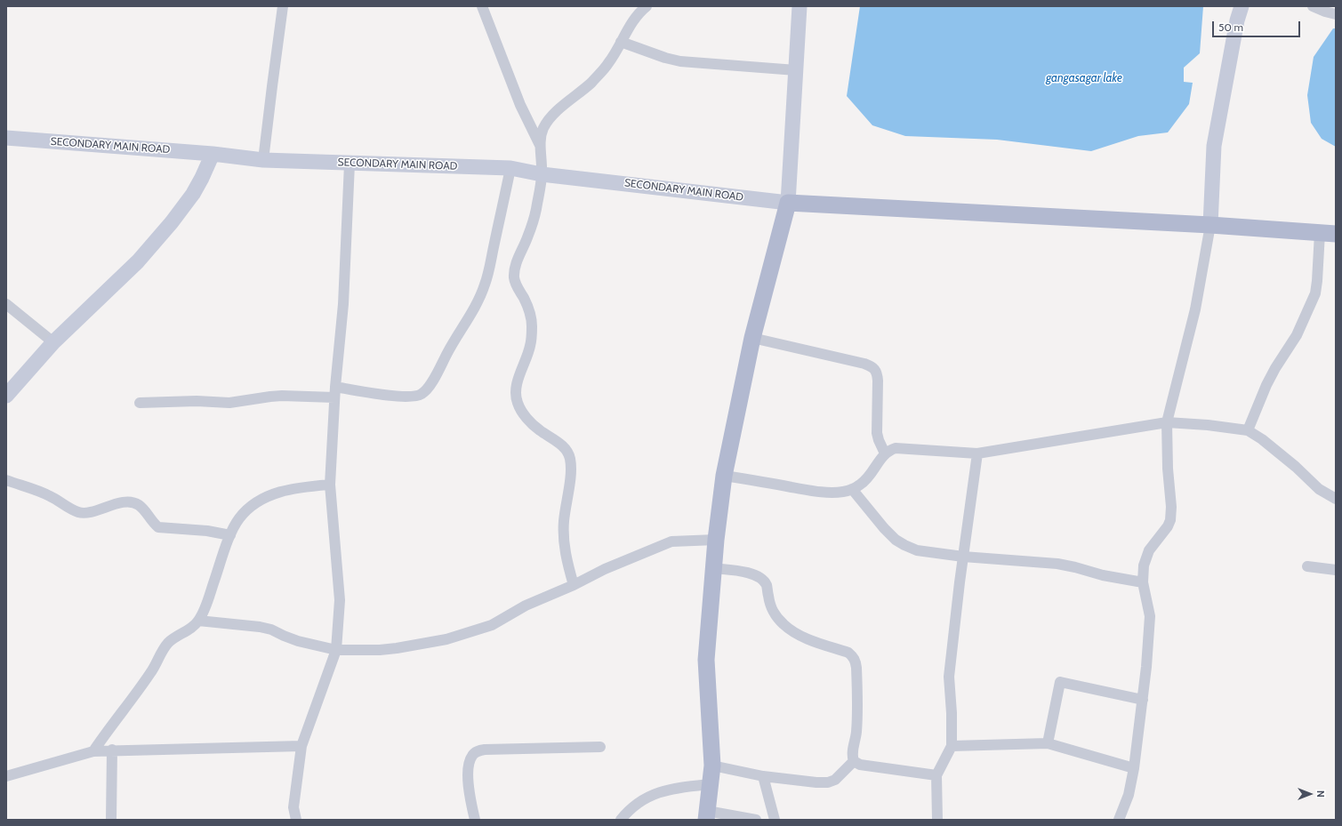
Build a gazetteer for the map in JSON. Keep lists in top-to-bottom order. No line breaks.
{"streets":{"main road":["SECONDARY MAIN ROAD"]},"water":["gangasagar lake"],"scale_bar":"50 m","north":"right"}
